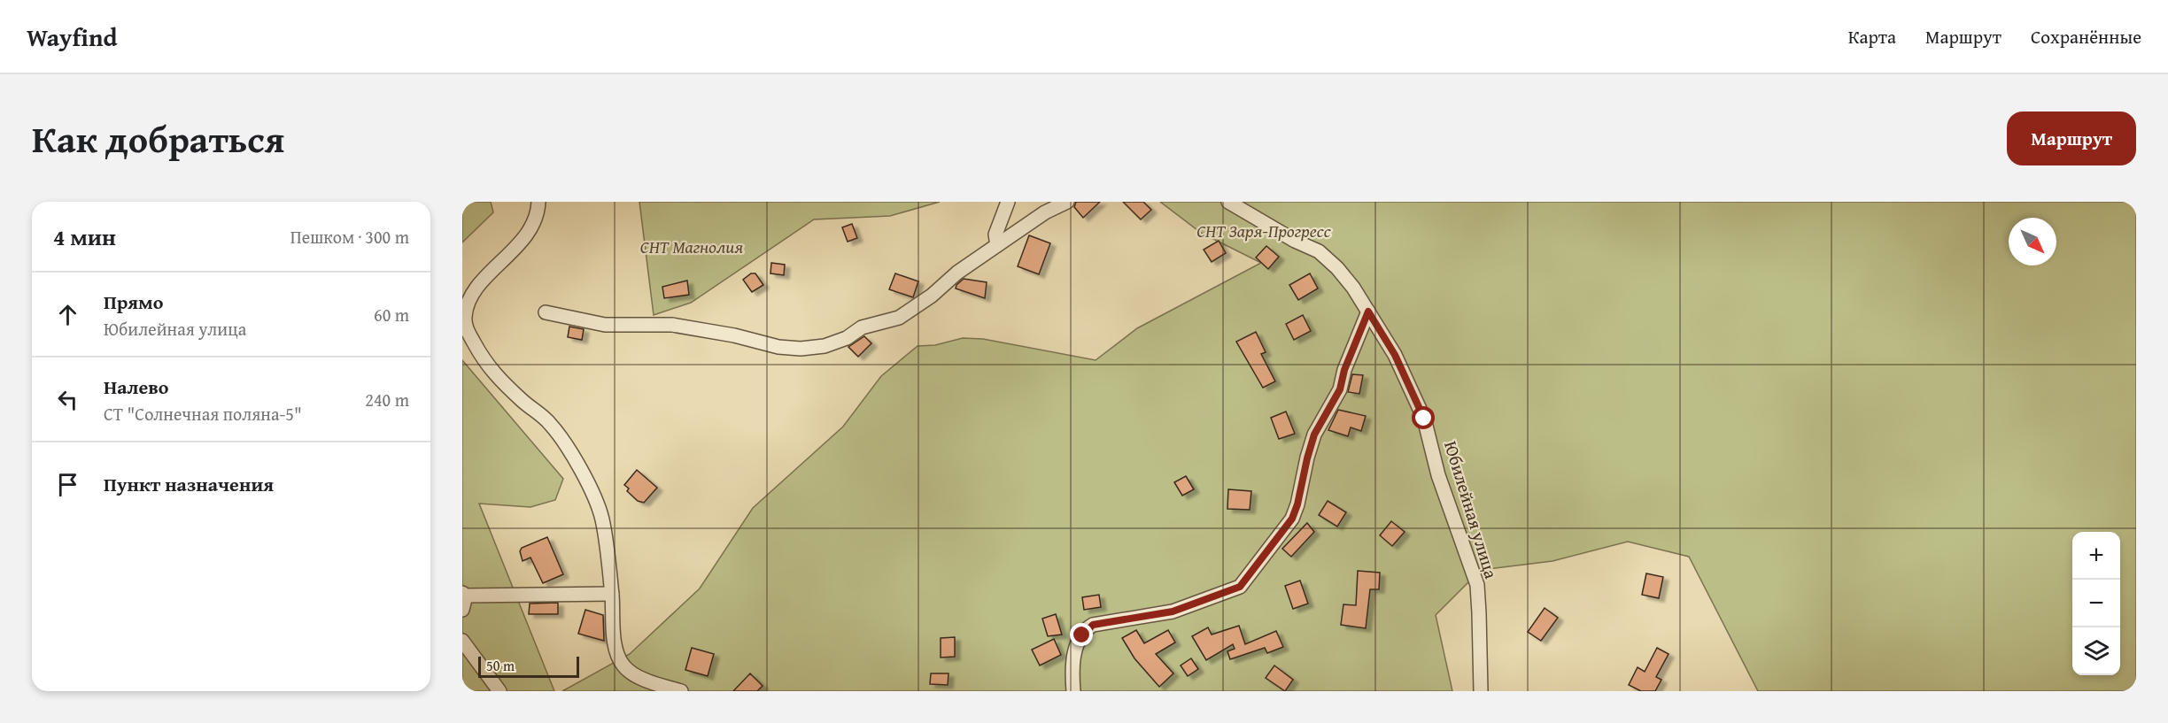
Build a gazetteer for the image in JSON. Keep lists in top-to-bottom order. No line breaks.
{"streets":{"street":["Юбилейная улица"]},"parks":["СНТ Заря-Прогресс","СНТ Магнолия"],"scale_bar":"50 m","north":"bottom right","page":{"header":"Wayfind","nav":["Карта","Маршрут","Сохранённые"],"title":"Как добраться","buttons":"Маршрут","heading":["4 мин","Пешком · 300 m"],"list":[["Прямо","Юбилейная улица","60 m"],["Налево","СТ \"Солнечная поляна-5\"","240 m"],"Пункт назначения"],"map_buttons":["+","−"],"scale":"50 m"}}
